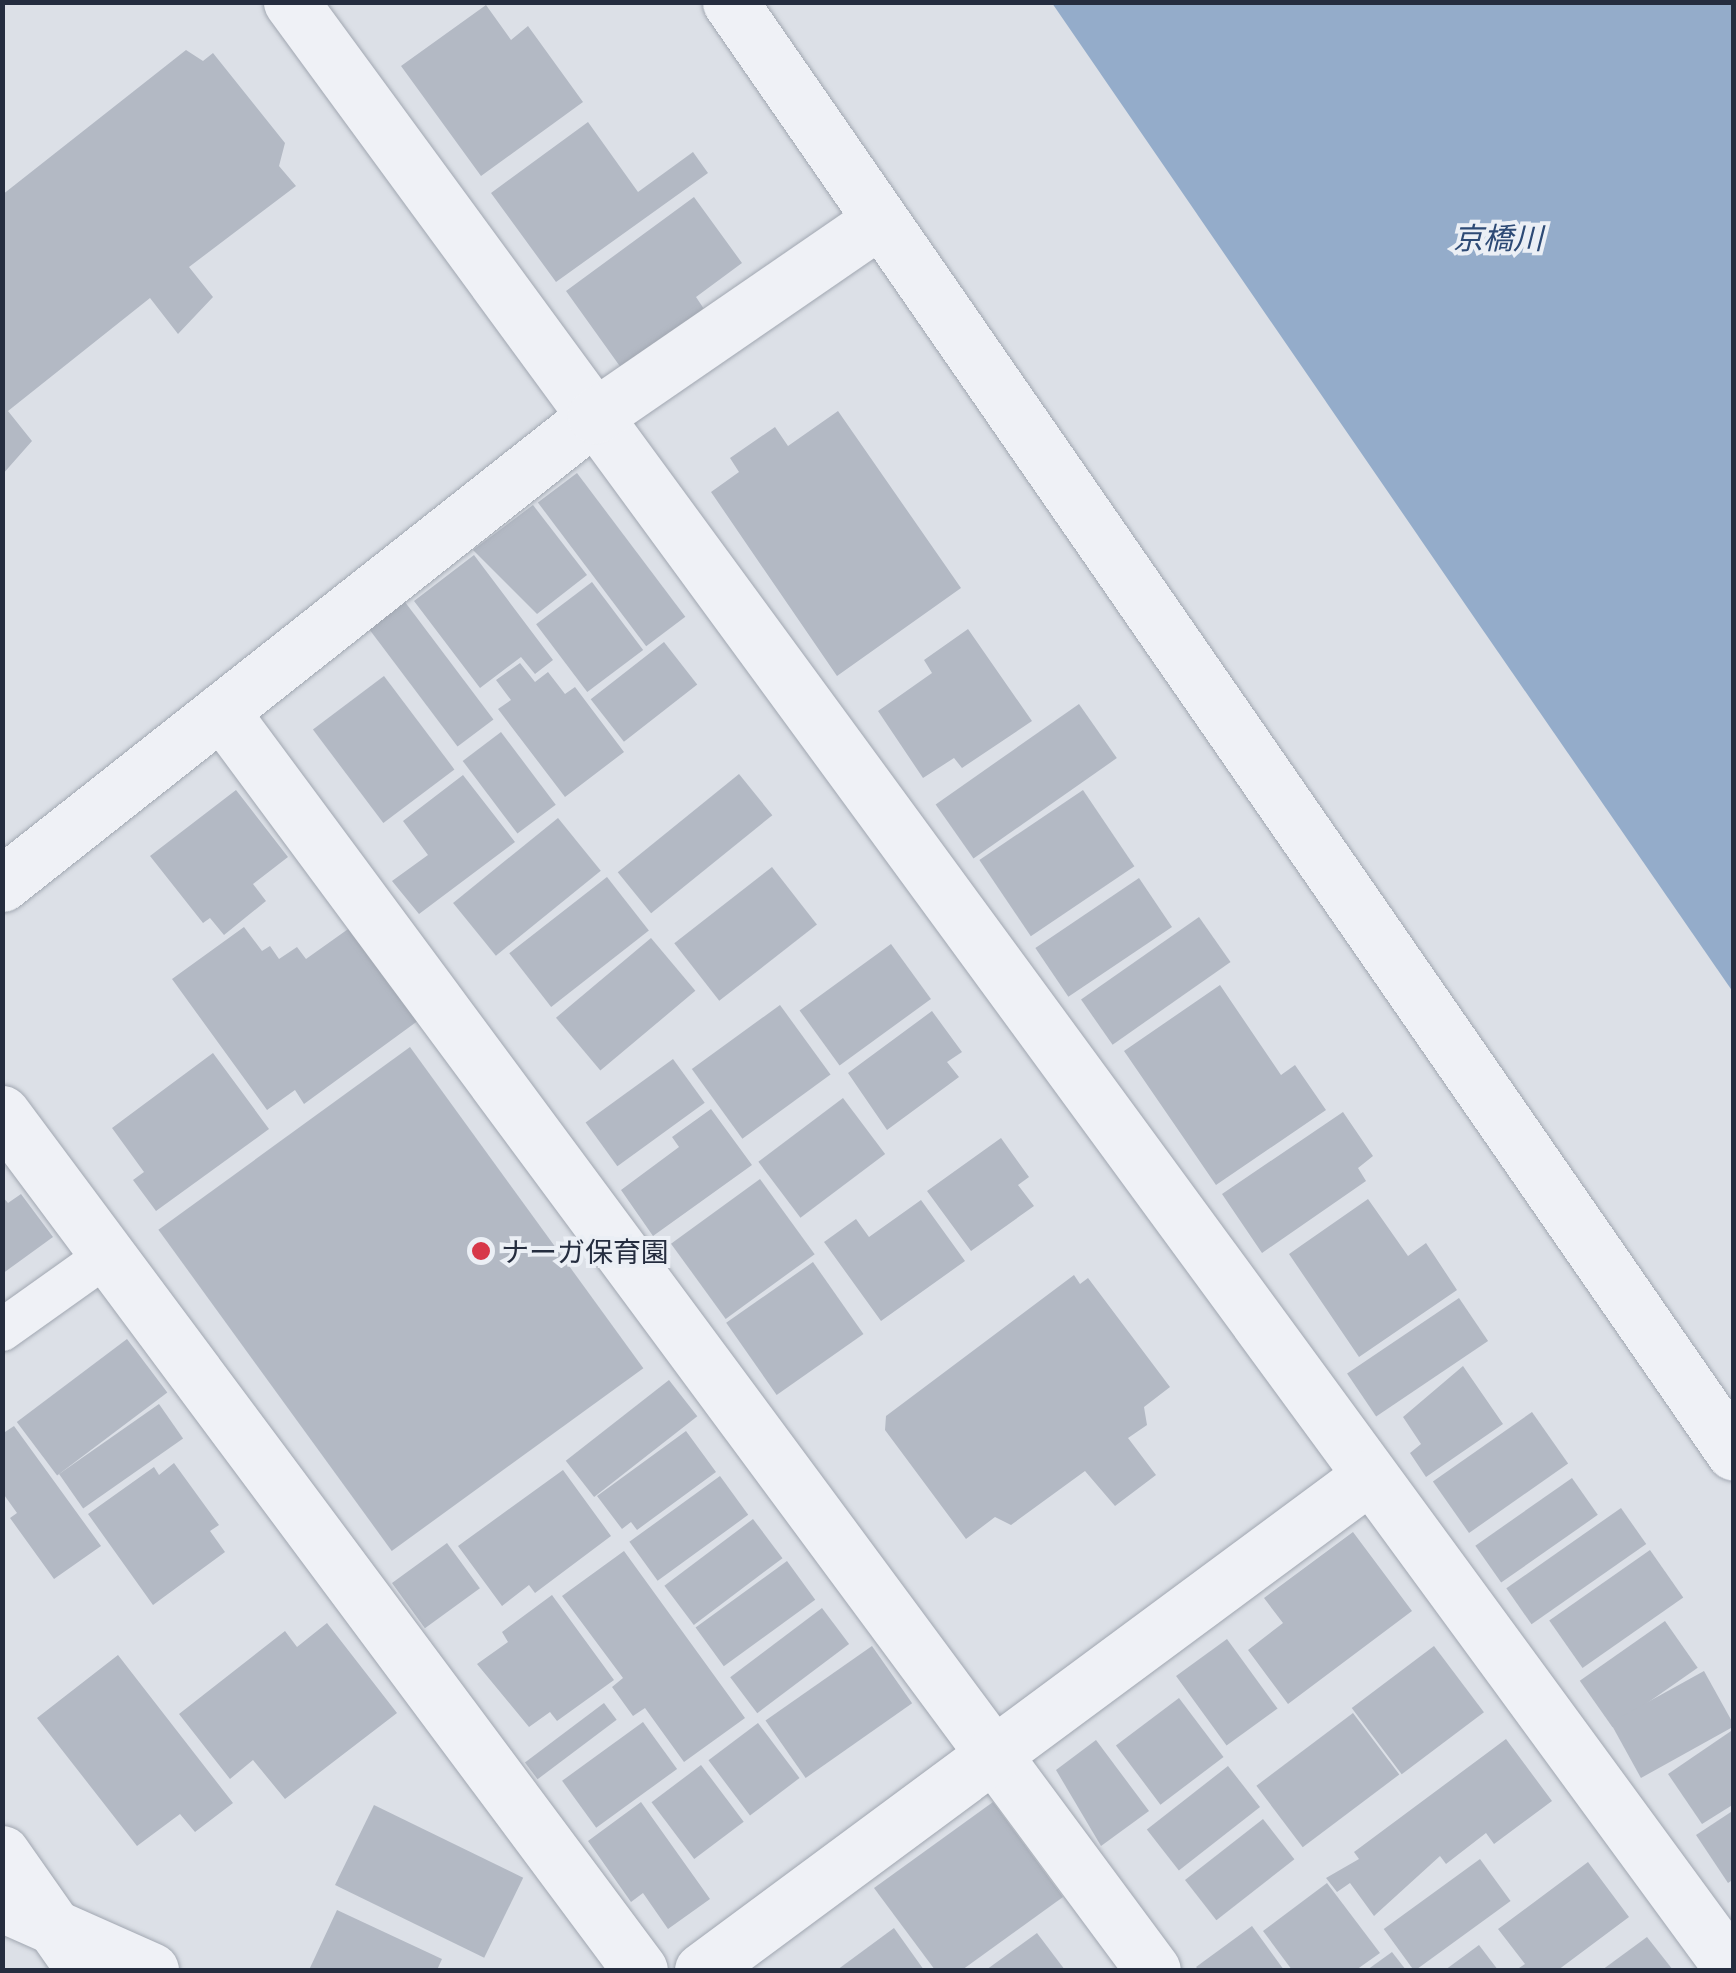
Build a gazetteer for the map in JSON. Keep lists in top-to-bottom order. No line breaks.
{"water":["京橋川"],"places":["ナーガ保育園"]}
